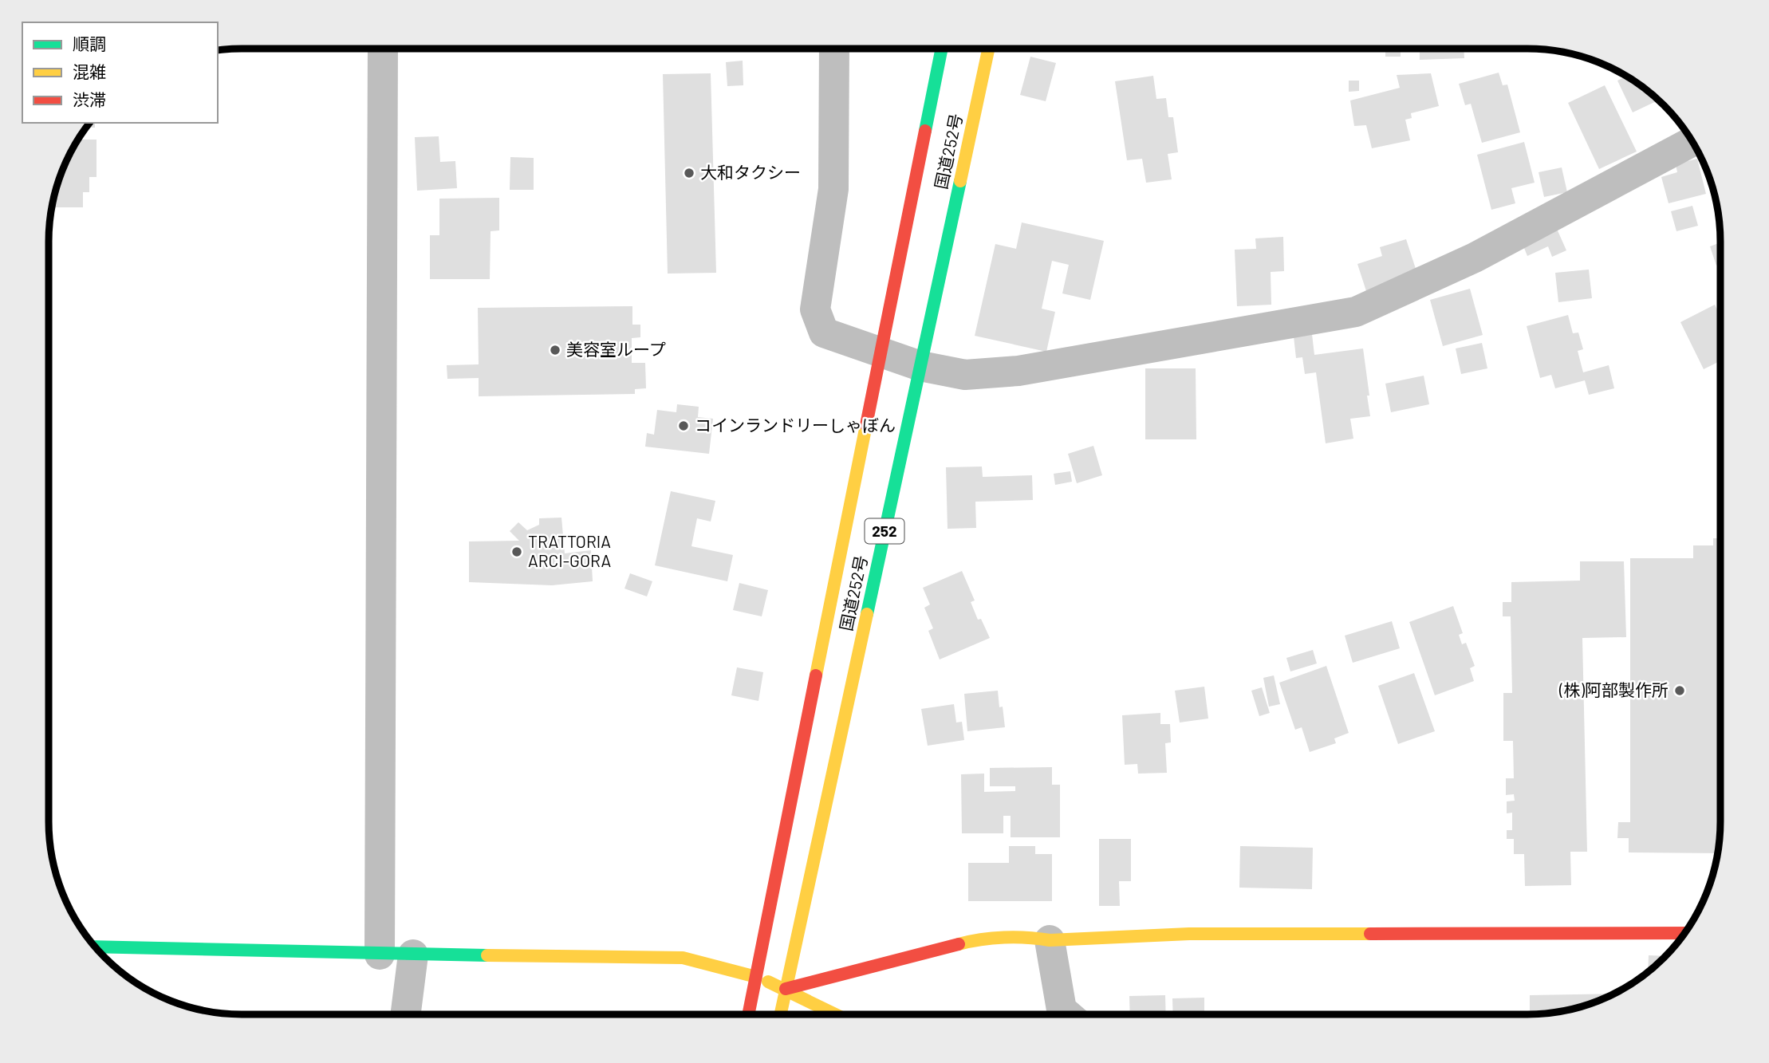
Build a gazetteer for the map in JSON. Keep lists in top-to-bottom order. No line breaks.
{"streets":{"main road":["国道252号","252"]},"places":["大和タクシー","美容室ループ","コインランドリーしゃぼん","TRATTORIA ARCI-GORA","(株)阿部製作所"],"legend":["順調","混雑","渋滞"]}
